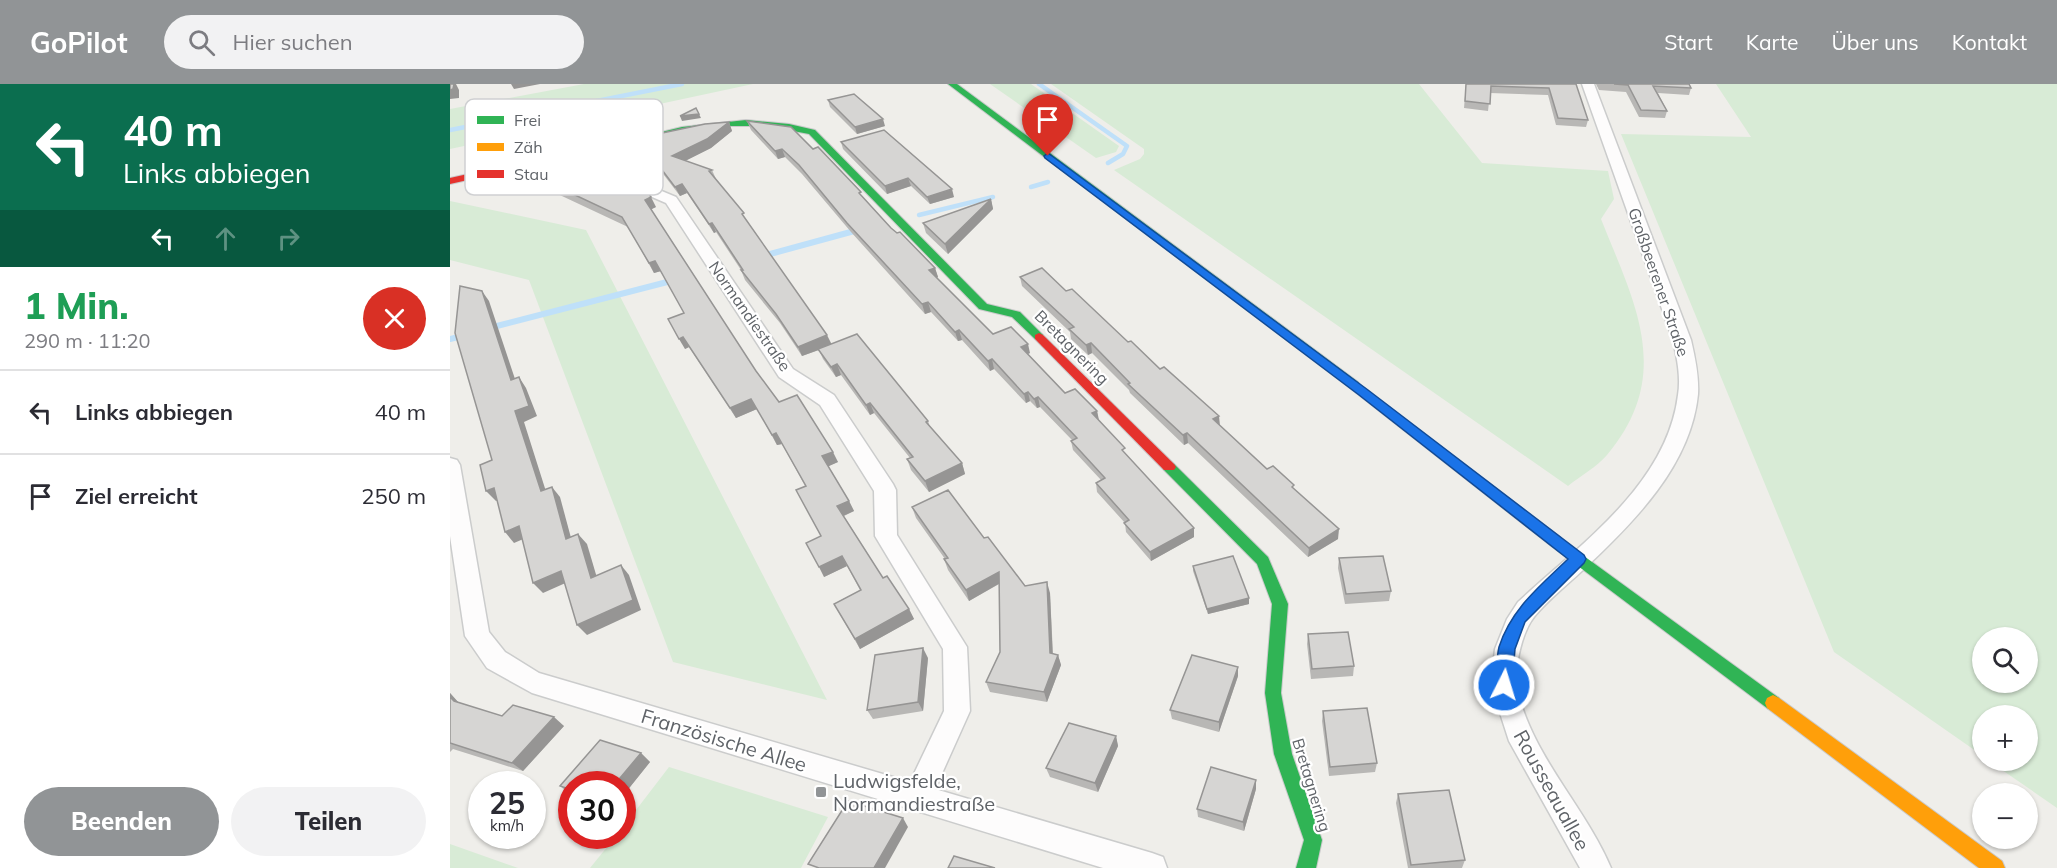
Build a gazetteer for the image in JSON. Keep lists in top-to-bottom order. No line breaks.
{"streets":{"street":["Großbeerener Straße","Normandiestraße","Bretagnering","Französische Allee","Rousseauallee"]},"crossings":[["Großbeerener Straße","Rousseauallee"],["Normandiestraße","Französische Allee"]],"places":{"transit":["Ludwigsfelde, Normandiestraße"]},"legend":["Frei","Zäh","Stau"],"page":{"header":"GoPilot","search":"Hier suchen","nav":["Start","Karte","Über uns","Kontakt"],"turn":["40 m","Links abbiegen"],"heading":["1 Min.","290 m · 11:20"],"list":[{"name":"Links abbiegen","value":"40 m"},{"name":"Ziel erreicht","value":"250 m"}],"map_buttons":["+","−"],"speed":"25 km/h","limit":"30","buttons":["Beenden","Teilen"]}}
